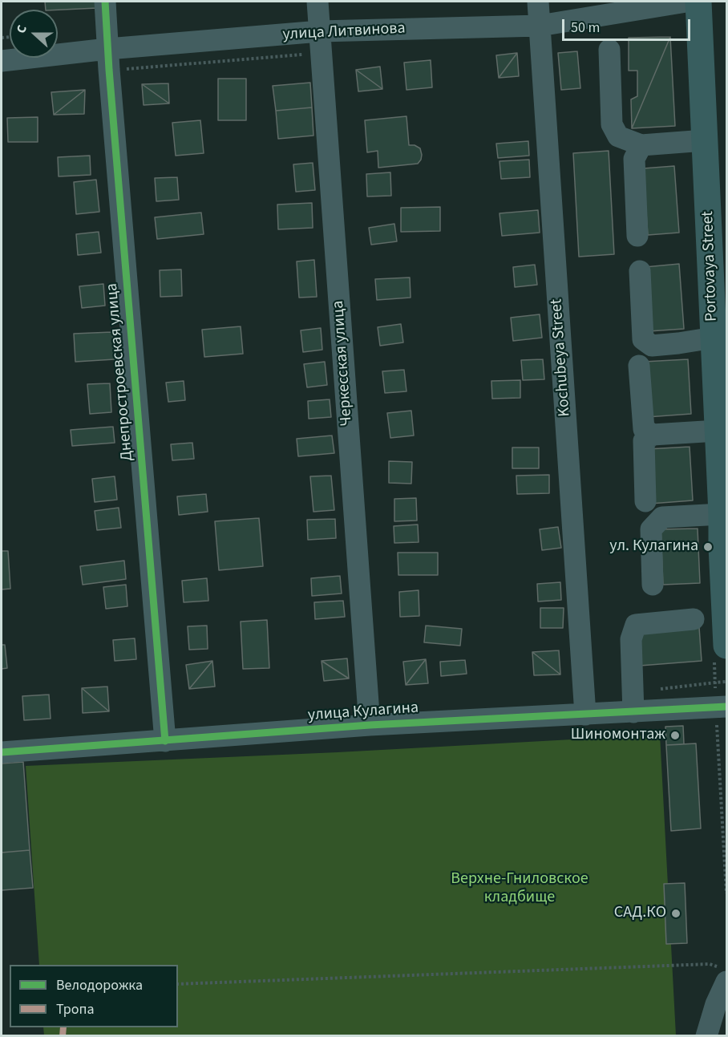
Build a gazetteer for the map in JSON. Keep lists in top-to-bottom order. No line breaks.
{"streets":{"main road":["Portovaya Street"],"street":["улица Литвинова","Kochubeya Street","Черкесская улица","Днепростроевская улица","улица Кулагина"]},"crossings":[["улица Литвинова","Kochubeya Street"],["улица Литвинова","Черкесская улица"],["улица Литвинова","Днепростроевская улица"],["Kochubeya Street","улица Кулагина"],["Черкесская улица","улица Кулагина"],["Днепростроевская улица","улица Кулагина"]],"parks":["Верхне-Гниловское кладбище"],"places":["ул. Кулагина","Шиномонтаж","САД.КО"],"legend":["Велодорожка","Тропа"],"scale_bar":"50 m","north":"left"}
